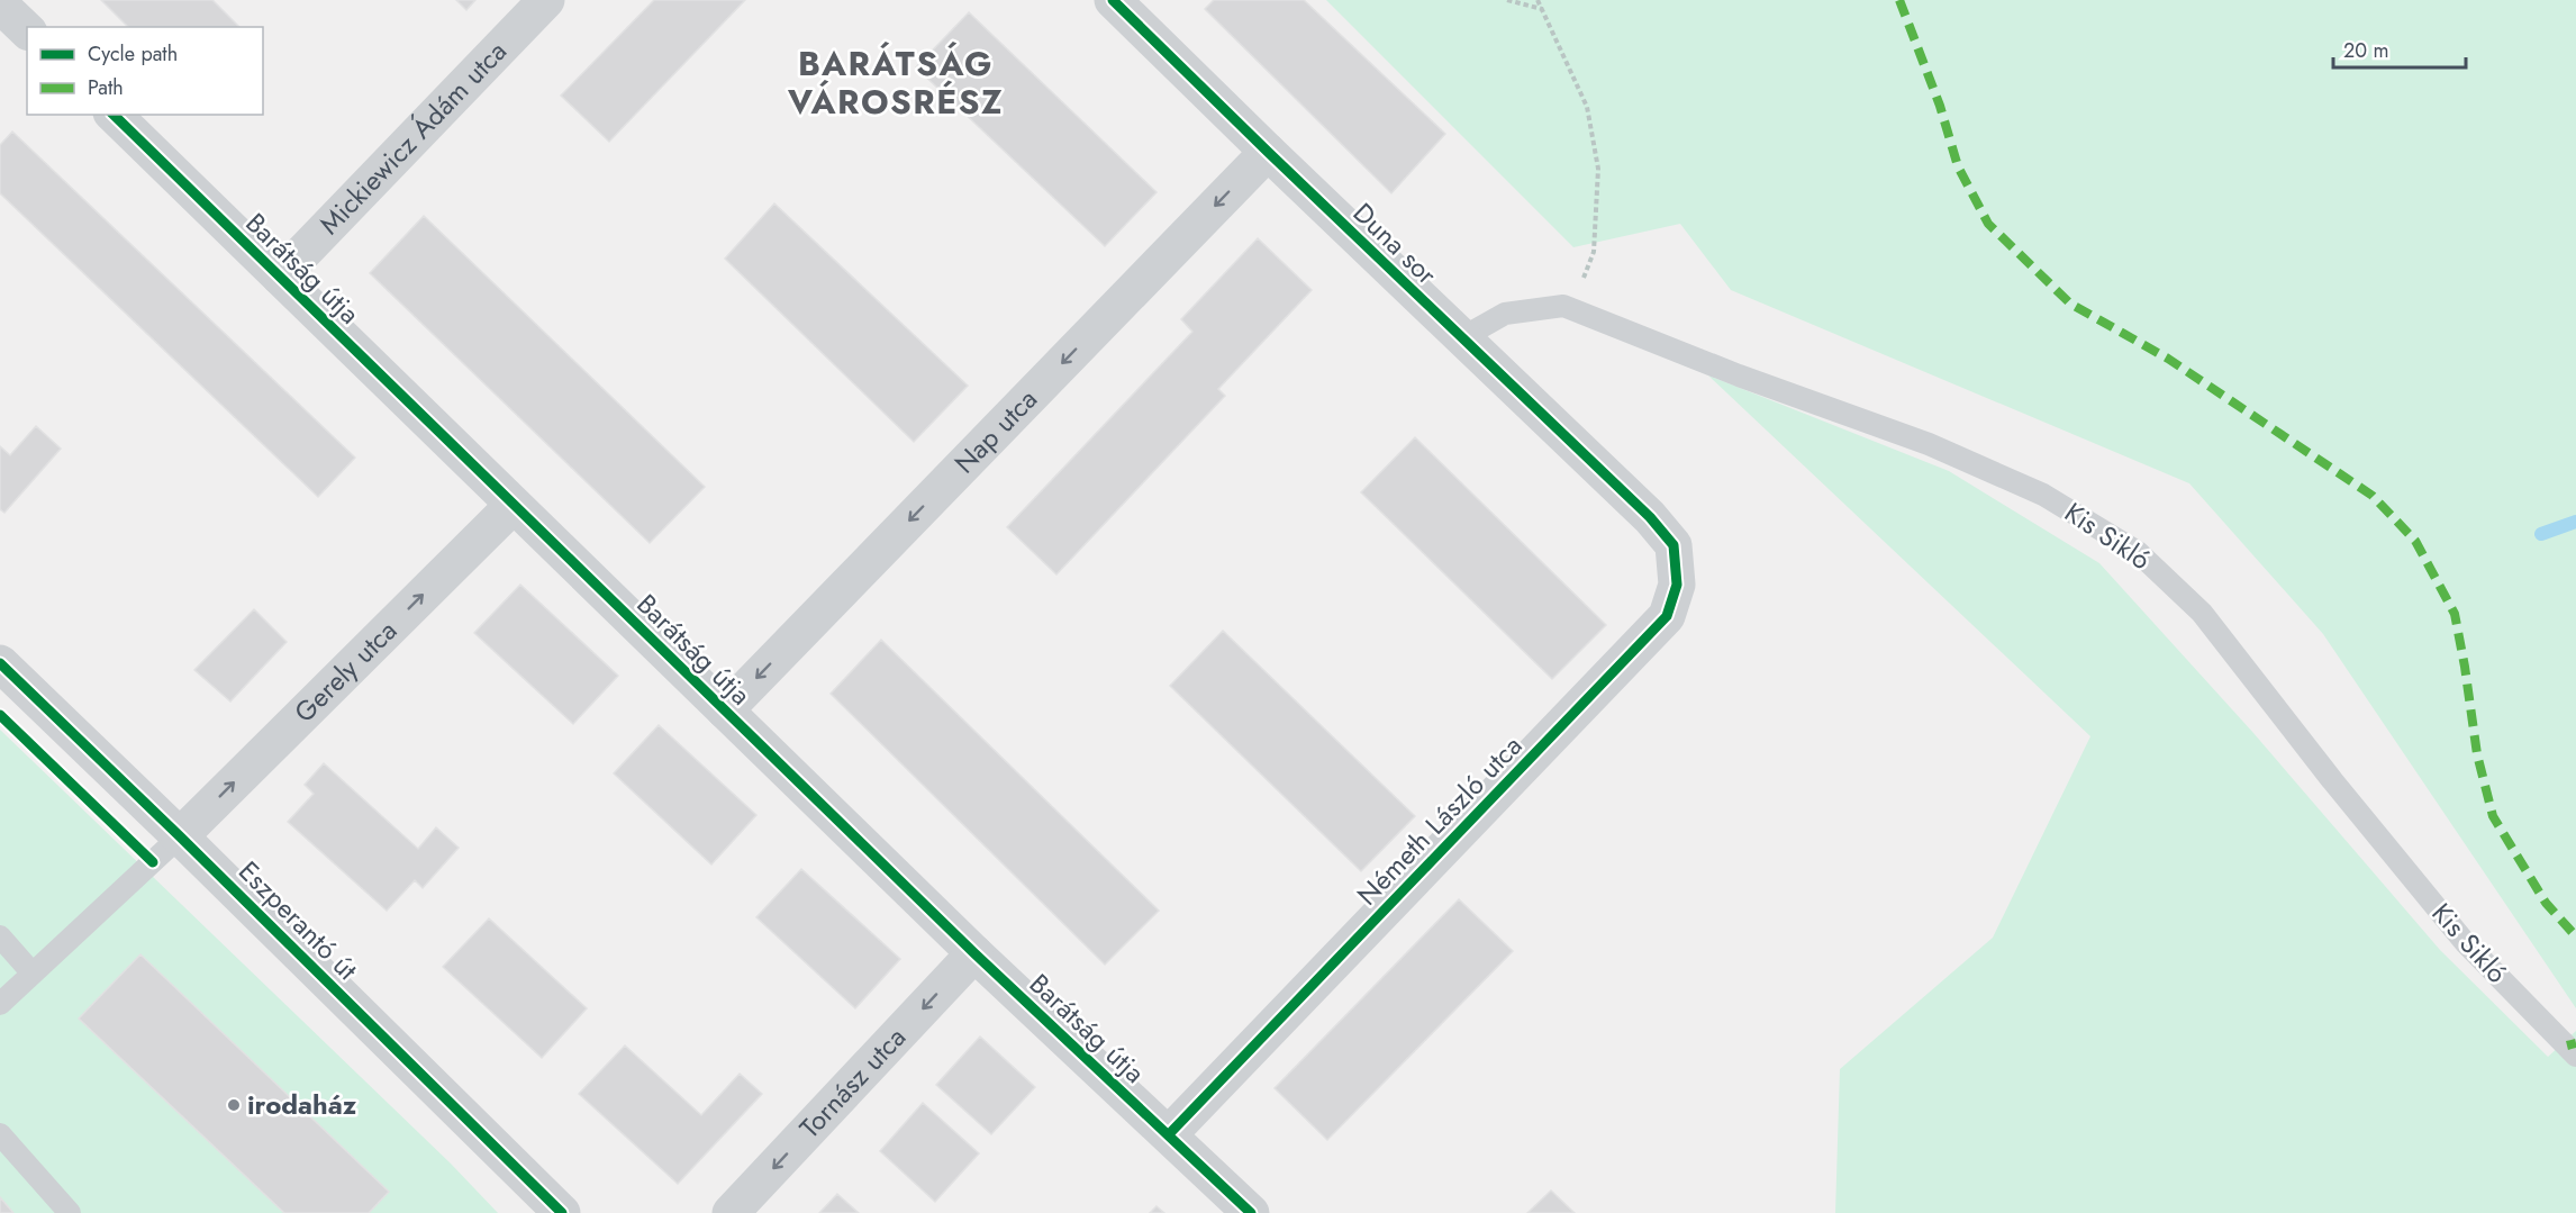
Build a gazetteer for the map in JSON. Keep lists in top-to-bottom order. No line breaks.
{"streets":{"street":["Mickiewicz Ádám utca","Duna sor","Barátság útja","Nap utca","Gerely utca","Németh László utca","Eszperantó út","Tornász utca"],"lane":["Kis Sikló"]},"crossings":[["Mickiewicz Ádám utca","Barátság útja"],["Duna sor","Nap utca"],["Duna sor","Kis Sikló"],["Duna sor","Németh László utca"],["Barátság útja","Nap utca"],["Barátság útja","Gerely utca"],["Barátság útja","Németh László utca"],["Barátság útja","Tornász utca"],["Gerely utca","Eszperantó út"]],"one_way":["Nap utca","Gerely utca","Tornász utca"],"districts":["BARÁTSÁG VÁROSRÉSZ"],"places":["irodaház"],"legend":["Cycle path","Path"],"scale_bar":"20 m"}
